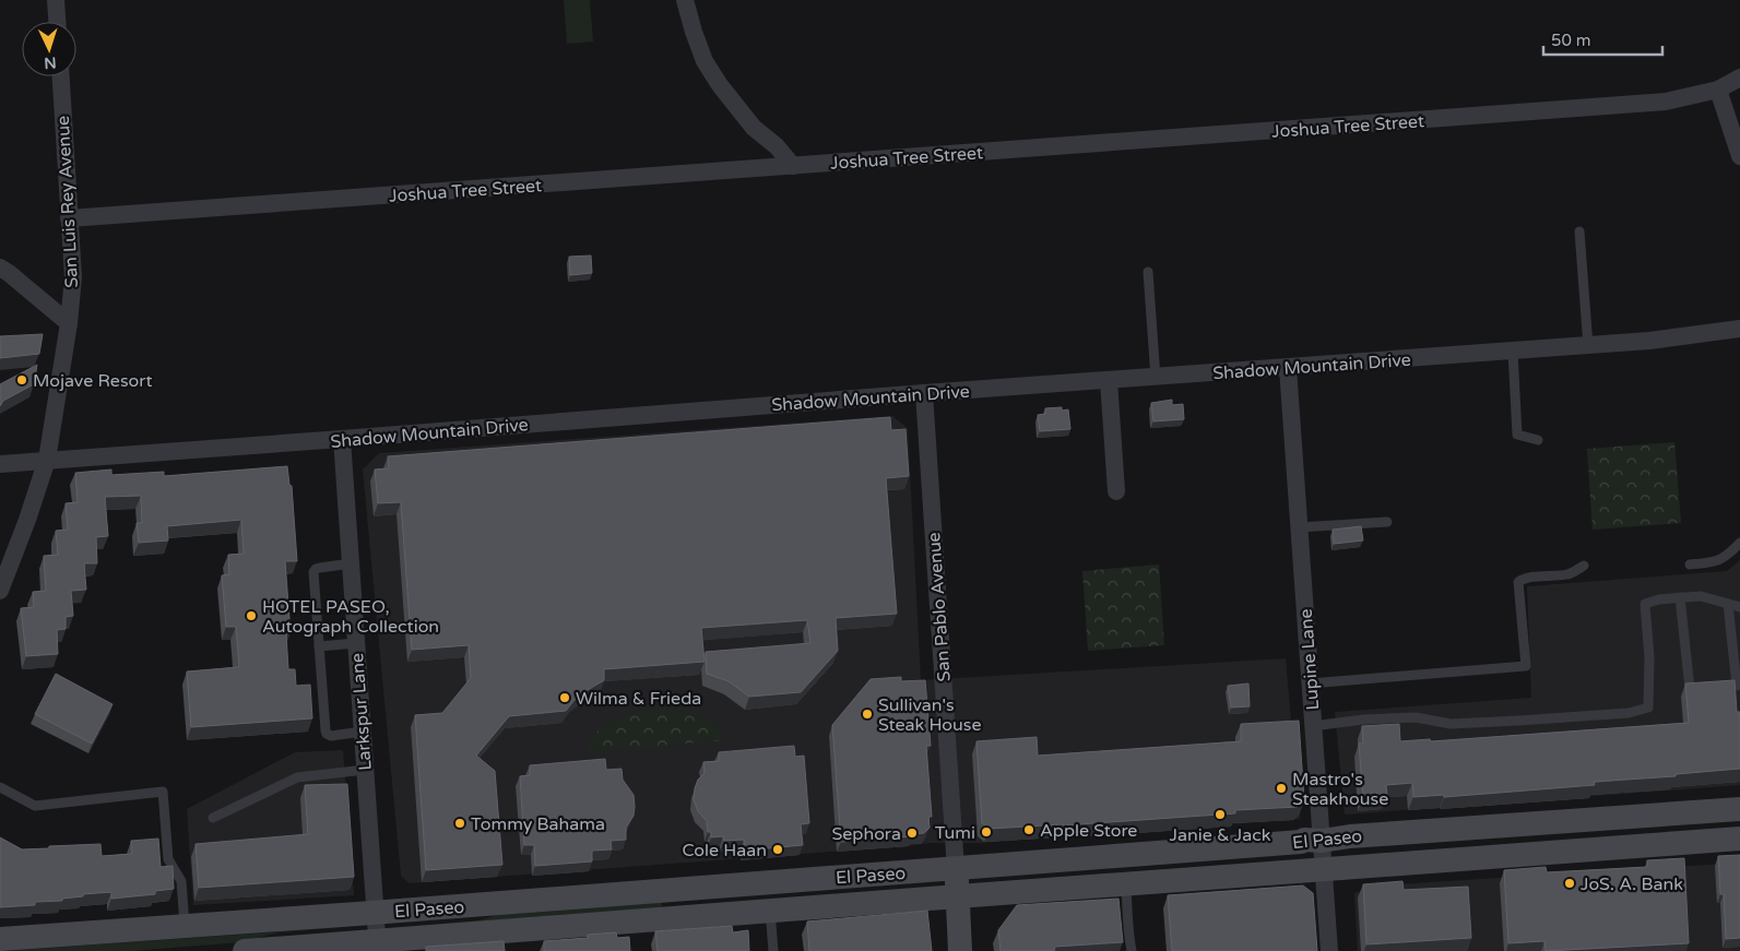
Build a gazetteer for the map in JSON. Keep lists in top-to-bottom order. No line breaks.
{"streets":{"street":["Joshua Tree Street","San Luis Rey Avenue","Shadow Mountain Drive","San Pablo Avenue","Lupine Lane","Larkspur Lane","El Paseo"]},"crossings":[["Joshua Tree Street","San Luis Rey Avenue"],["San Luis Rey Avenue","Shadow Mountain Drive"],["Shadow Mountain Drive","San Pablo Avenue"],["Shadow Mountain Drive","Lupine Lane"],["Shadow Mountain Drive","Larkspur Lane"],["San Pablo Avenue","El Paseo"],["Lupine Lane","El Paseo"],["Larkspur Lane","El Paseo"]],"places":["Mojave Resort","HOTEL PASEO, Autograph Collection","Wilma & Frieda","Sullivan's Steak House","Mastro's Steakhouse","Janie & Jack","Tommy Bahama","Apple Store","Tumi","Sephora","Cole Haan","JoS. A. Bank"],"scale_bar":"50 m","north":"bottom"}
